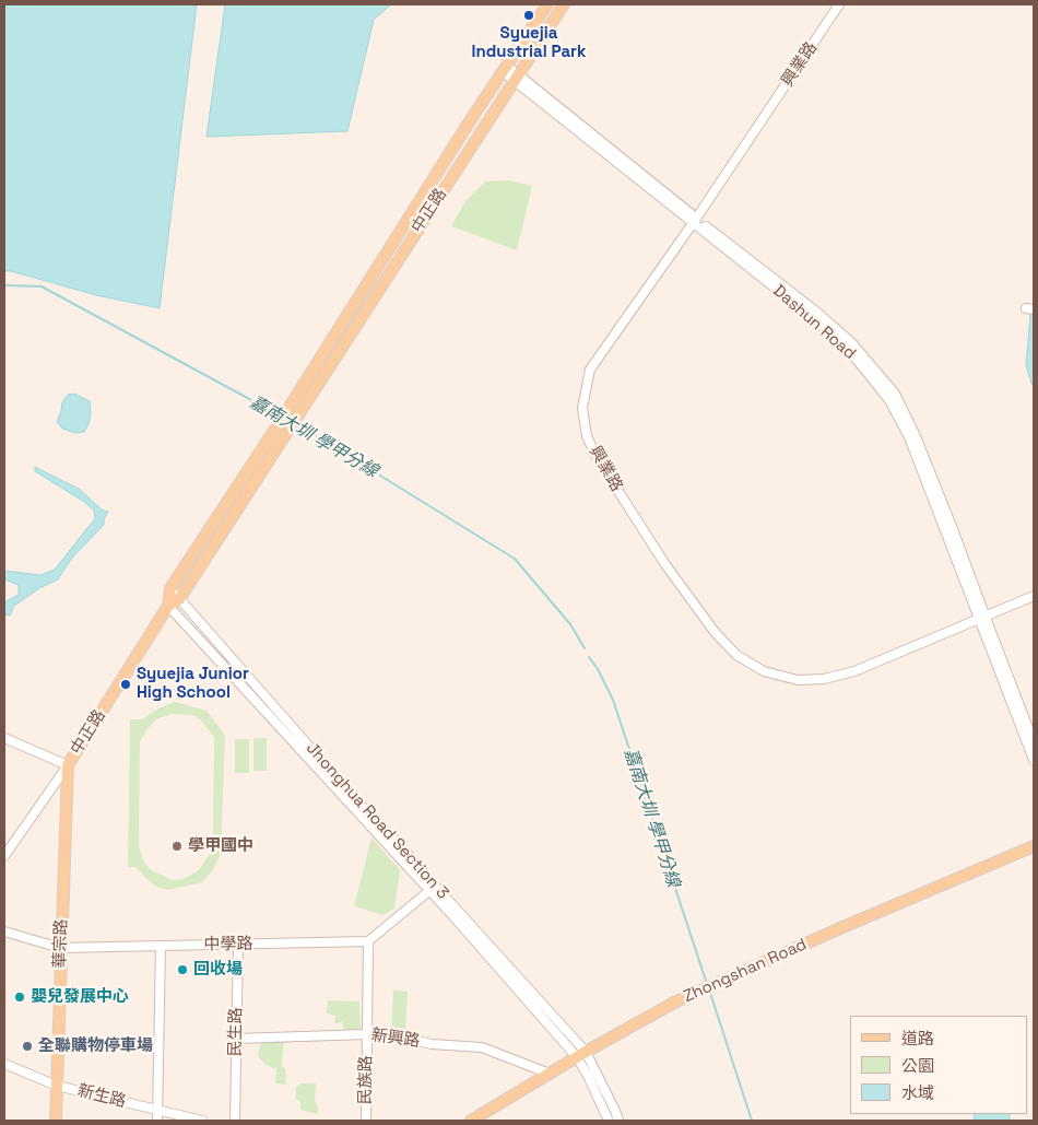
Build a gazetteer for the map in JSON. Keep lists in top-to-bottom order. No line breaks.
{"streets":{"main road":["中正路","華宗路","Zhongshan Road"],"street":["興業路","Dashun Road","Jhonghua Road Section 3","中學路","民生路","新興路","民族路","新生路"]},"crossings":[["興業路","Dashun Road"],["中正路","Dashun Road"],["中正路","Jhonghua Road Section 3"],["中正路","華宗路"],["Jhonghua Road Section 3","Zhongshan Road"],["華宗路","中學路"],["華宗路","新生路"],["中學路","民生路"],["中學路","民族路"],["Zhongshan Road","新興路"],["民生路","新興路"],["新興路","民族路"]],"water":["嘉南大圳 學甲分線"],"places":["Syuejia Industrial Park","Syuejia Junior High School","學甲國中","回收場","嬰兒發展中心","全聯購物停車場"],"legend":["道路","公園","水域"]}
